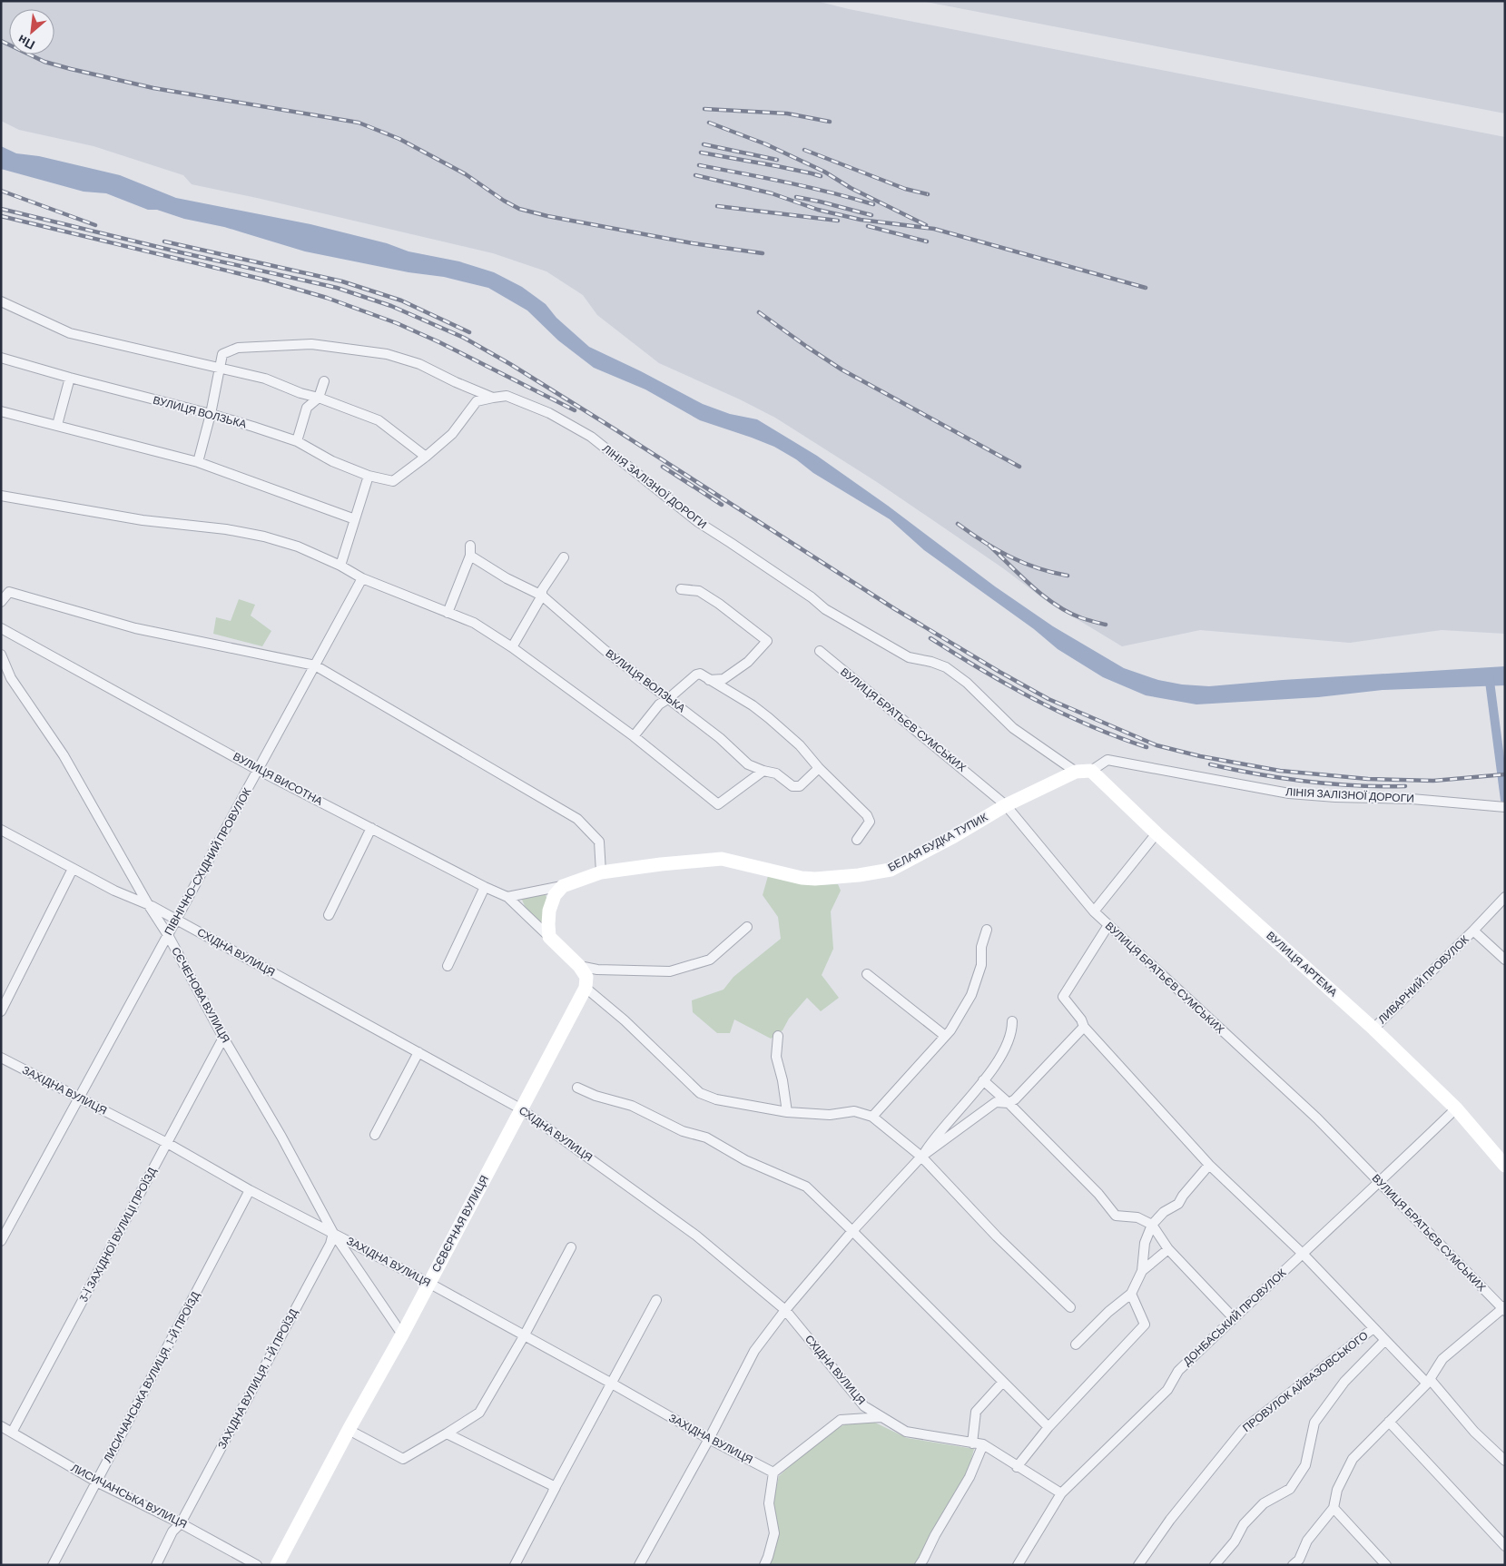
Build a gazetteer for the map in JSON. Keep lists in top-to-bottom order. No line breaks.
{"streets":{"street":["ВУЛИЦЯ ВОЛЗЬКА","ЛІНІЯ ЗАЛІЗНОЇ ДОРОГИ","ВУЛИЦЯ БРАТЬЄВ СУМСЬКИХ","ВУЛИЦЯ ВИСОТНА","БЕЛАЯ БУДКА ТУПИК","ПІВНІЧНО-СХІДНИЙ ПРОВУЛОК","СХІДНА ВУЛИЦЯ","ВУЛИЦЯ АРТЕМА","ЛИВАРНИЙ ПРОВУЛОК","СЄЧЕНОВА ВУЛИЦЯ","ЗАХІДНА ВУЛИЦЯ","СЄВЄРНАЯ ВУЛИЦЯ","3-Ї ЗАХІДНОЇ ВУЛИЦІ ПРОЇЗД","ДОНБАСЬКИЙ ПРОВУЛОК","ЛИСИЧАНСЬКА ВУЛИЦЯ, 1-Й ПРОЇЗД","ЗАХІДНА ВУЛИЦЯ, 1-Й ПРОЇЗД","ПРОВУЛОК АЙВАЗОВСЬКОГО","ЛИСИЧАНСЬКА ВУЛИЦЯ"]},"crossings":[["ЛІНІЯ ЗАЛІЗНОЇ ДОРОГИ","БЕЛАЯ БУДКА ТУПИК"],["ЛІНІЯ ЗАЛІЗНОЇ ДОРОГИ","ВУЛИЦЯ АРТЕМА"],["ВУЛИЦЯ БРАТЬЄВ СУМСЬКИХ","БЕЛАЯ БУДКА ТУПИК"],["ВУЛИЦЯ БРАТЬЄВ СУМСЬКИХ","ДОНБАСЬКИЙ ПРОВУЛОК"],["ВУЛИЦЯ ВИСОТНА","ПІВНІЧНО-СХІДНИЙ ПРОВУЛОК"],["БЕЛАЯ БУДКА ТУПИК","ВУЛИЦЯ АРТЕМА"],["ПІВНІЧНО-СХІДНИЙ ПРОВУЛОК","СХІДНА ВУЛИЦЯ"],["ПІВНІЧНО-СХІДНИЙ ПРОВУЛОК","СЄЧЕНОВА ВУЛИЦЯ"],["ПІВНІЧНО-СХІДНИЙ ПРОВУЛОК","ЗАХІДНА ВУЛИЦЯ"],["СХІДНА ВУЛИЦЯ","СЄЧЕНОВА ВУЛИЦЯ"],["СХІДНА ВУЛИЦЯ","СЄВЄРНАЯ ВУЛИЦЯ"],["СХІДНА ВУЛИЦЯ","ДОНБАСЬКИЙ ПРОВУЛОК"],["ВУЛИЦЯ АРТЕМА","ЛИВАРНИЙ ПРОВУЛОК"],["ВУЛИЦЯ АРТЕМА","ДОНБАСЬКИЙ ПРОВУЛОК"],["СЄЧЕНОВА ВУЛИЦЯ","ЗАХІДНА ВУЛИЦЯ"],["СЄЧЕНОВА ВУЛИЦЯ","СЄВЄРНАЯ ВУЛИЦЯ"],["СЄЧЕНОВА ВУЛИЦЯ","3-Ї ЗАХІДНОЇ ВУЛИЦІ ПРОЇЗД"],["СЄЧЕНОВА ВУЛИЦЯ","ЗАХІДНА ВУЛИЦЯ, 1-Й ПРОЇЗД"],["ЗАХІДНА ВУЛИЦЯ","СЄВЄРНАЯ ВУЛИЦЯ"],["ЗАХІДНА ВУЛИЦЯ","3-Ї ЗАХІДНОЇ ВУЛИЦІ ПРОЇЗД"],["ЗАХІДНА ВУЛИЦЯ","ЛИСИЧАНСЬКА ВУЛИЦЯ, 1-Й ПРОЇЗД"],["ЗАХІДНА ВУЛИЦЯ","ЗАХІДНА ВУЛИЦЯ, 1-Й ПРОЇЗД"],["3-Ї ЗАХІДНОЇ ВУЛИЦІ ПРОЇЗД","ЛИСИЧАНСЬКА ВУЛИЦЯ"],["ЛИСИЧАНСЬКА ВУЛИЦЯ, 1-Й ПРОЇЗД","ЛИСИЧАНСЬКА ВУЛИЦЯ"],["ЗАХІДНА ВУЛИЦЯ, 1-Й ПРОЇЗД","ЛИСИЧАНСЬКА ВУЛИЦЯ"]],"north":"bottom left"}
